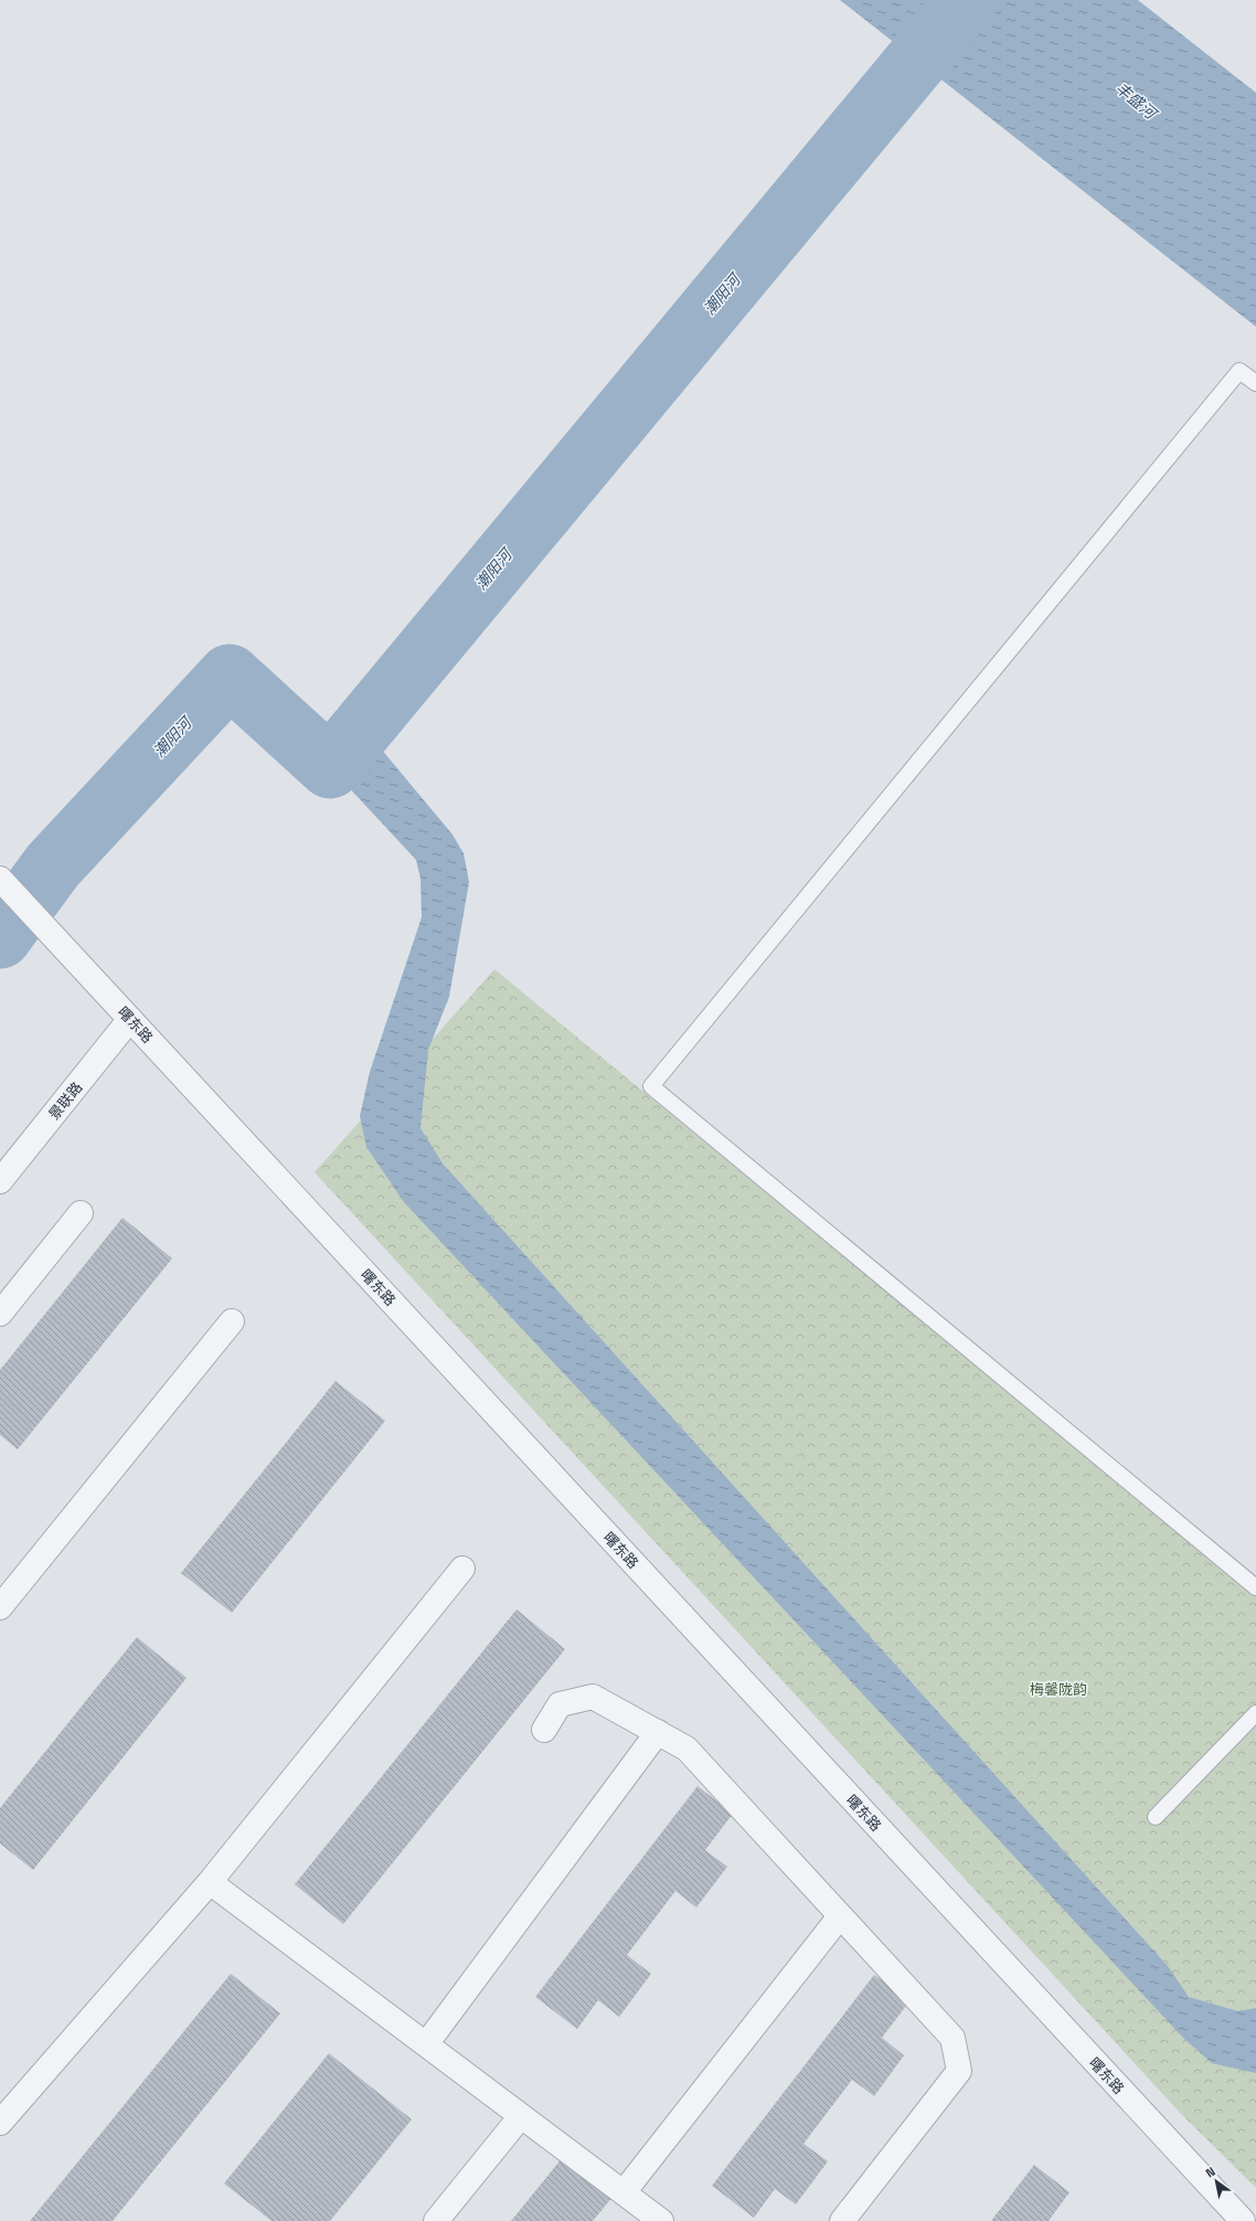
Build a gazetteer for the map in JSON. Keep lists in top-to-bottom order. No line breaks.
{"streets":{"street":["曙东路","景联路"]},"crossings":[["曙东路","景联路"]],"water":["丰盛河","潮阳河"],"parks":["梅馨陇韵"],"north":"top left"}
